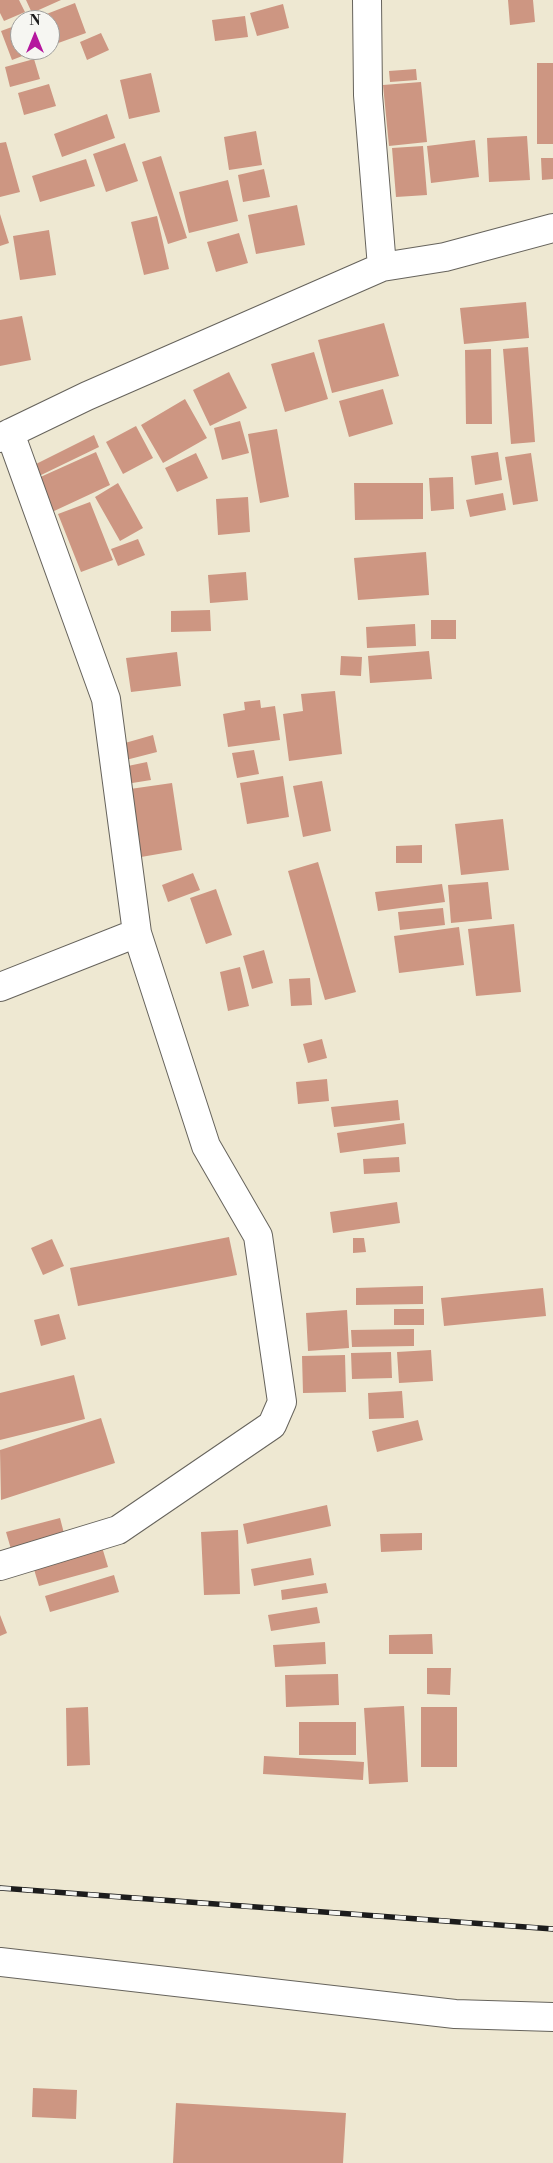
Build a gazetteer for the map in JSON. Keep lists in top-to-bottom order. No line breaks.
{"north":"top"}
